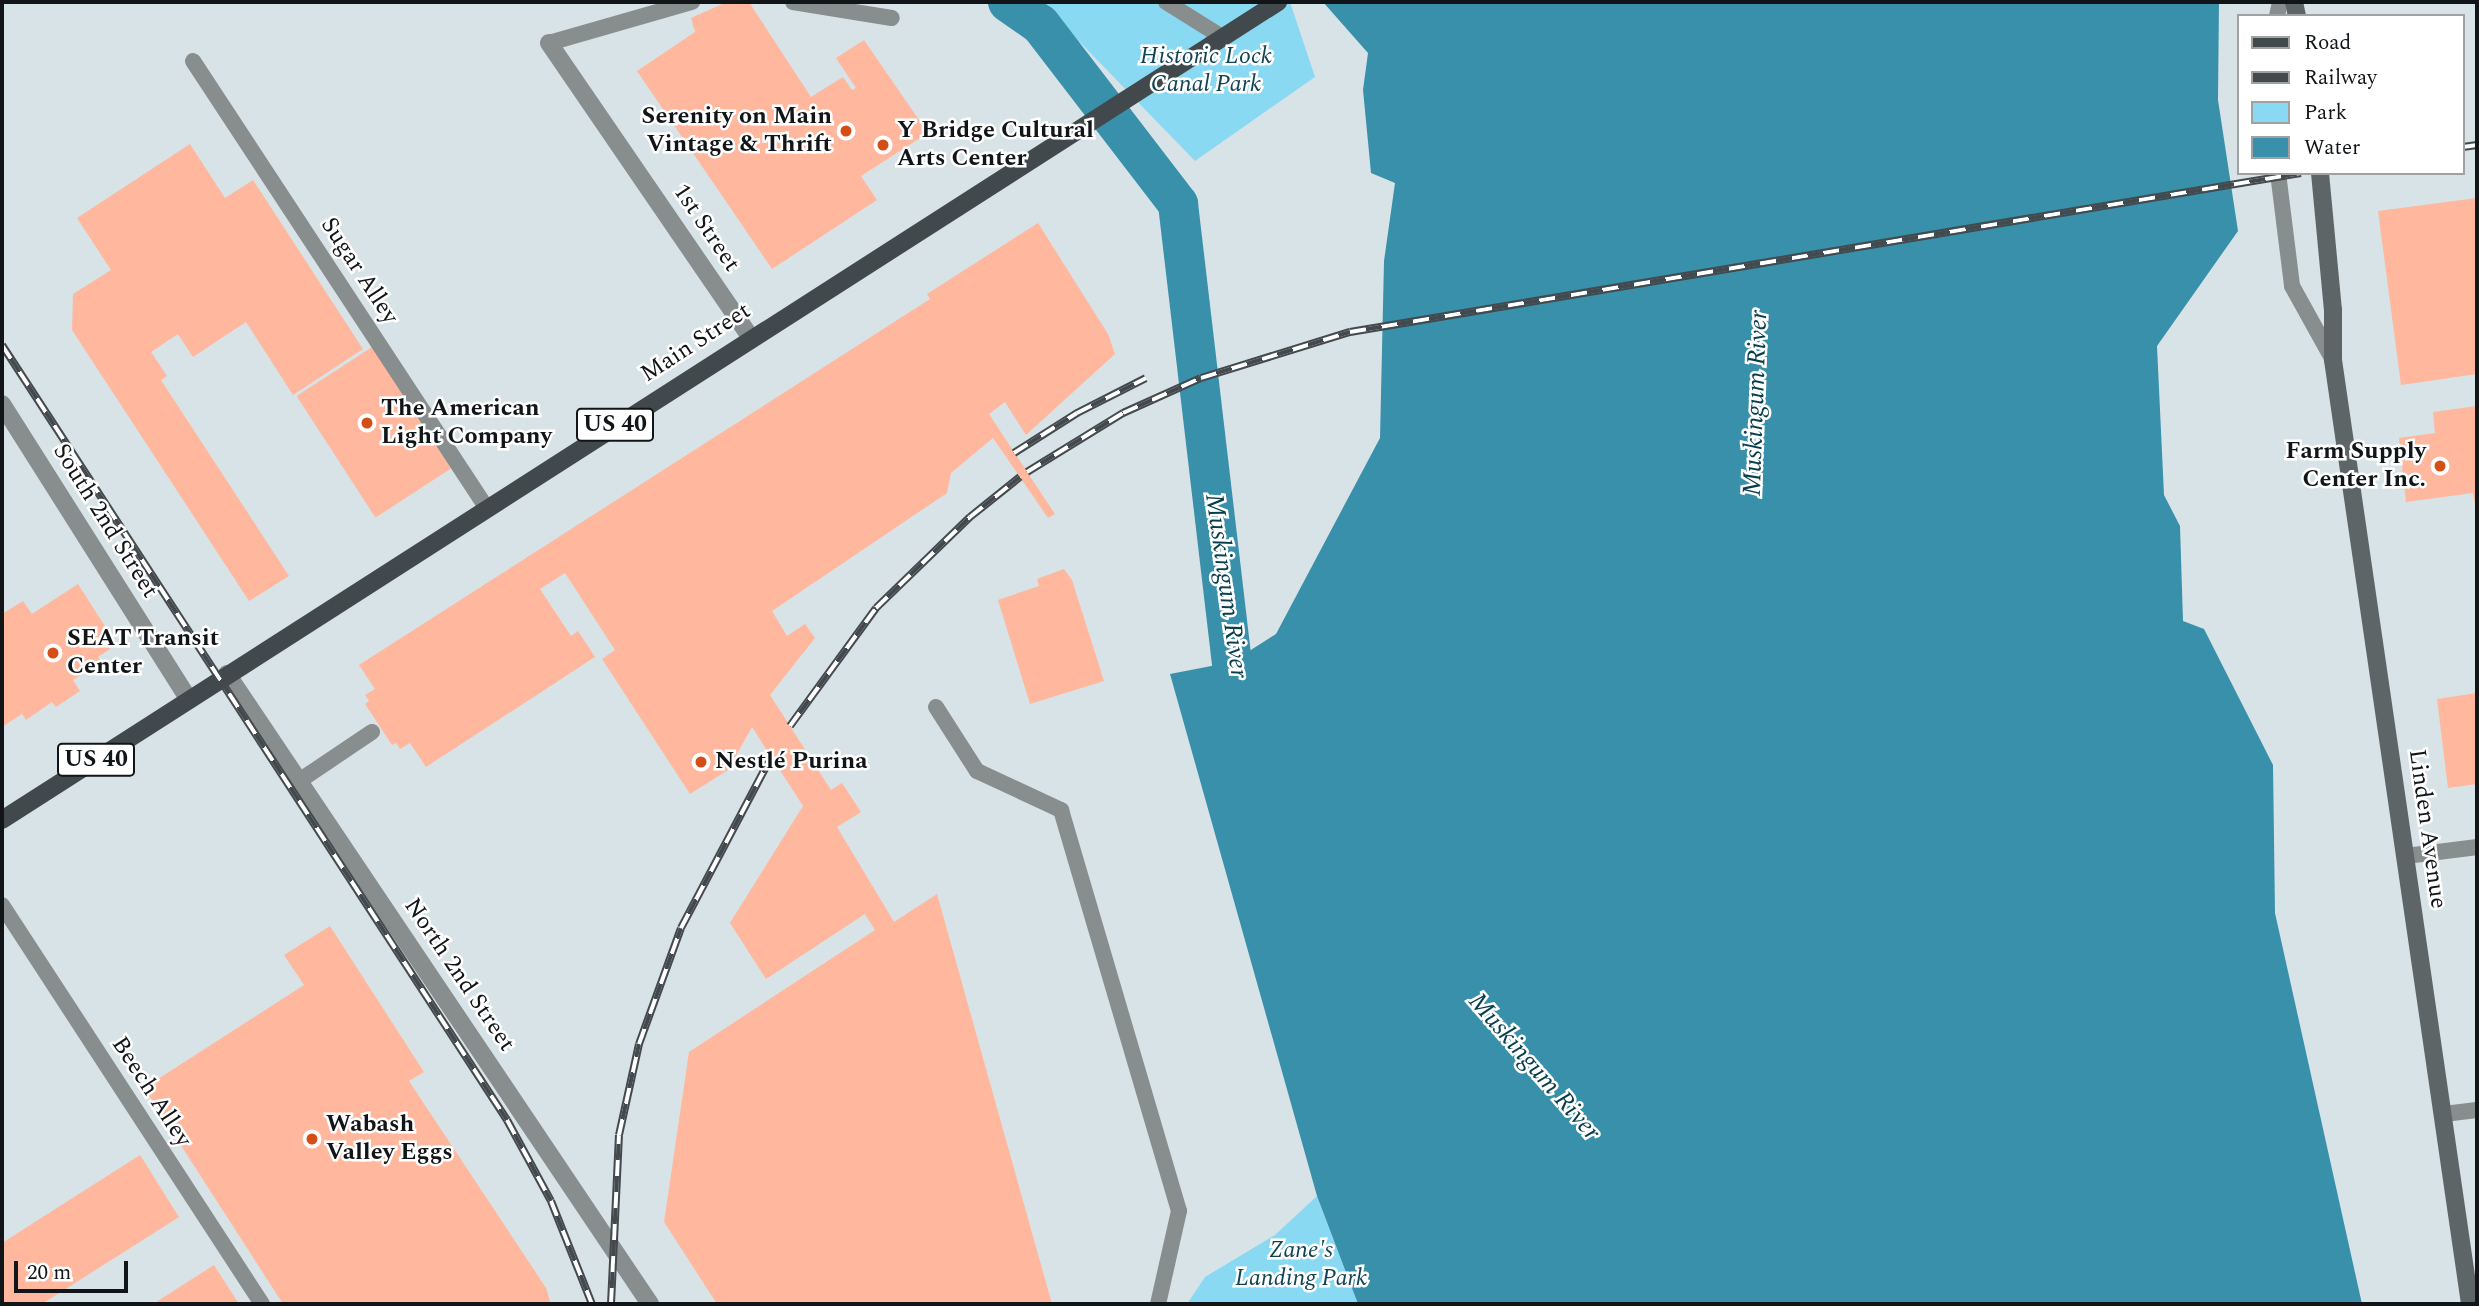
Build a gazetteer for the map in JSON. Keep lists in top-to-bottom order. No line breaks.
{"streets":{"main road":["Main Street","US 40","Linden Avenue"],"street":["1st Street","South 2nd Street","North 2nd Street"],"lane":["Sugar Alley","Beech Alley"]},"crossings":[["1st Street","Main Street"],["Sugar Alley","Main Street"],["Main Street","South 2nd Street"],["Main Street","North 2nd Street"]],"water":["Muskingum River"],"parks":["Historic Lock Canal Park","Zane's Landing Park"],"places":["Serenity on Main Vintage & Thrift","Y Bridge Cultural Arts Center","The American Light Company","Farm Supply Center Inc.","SEAT Transit Center","Nestlé Purina","Wabash Valley Eggs"],"legend":["Road","Railway","Park","Water"],"scale_bar":"20 m"}
